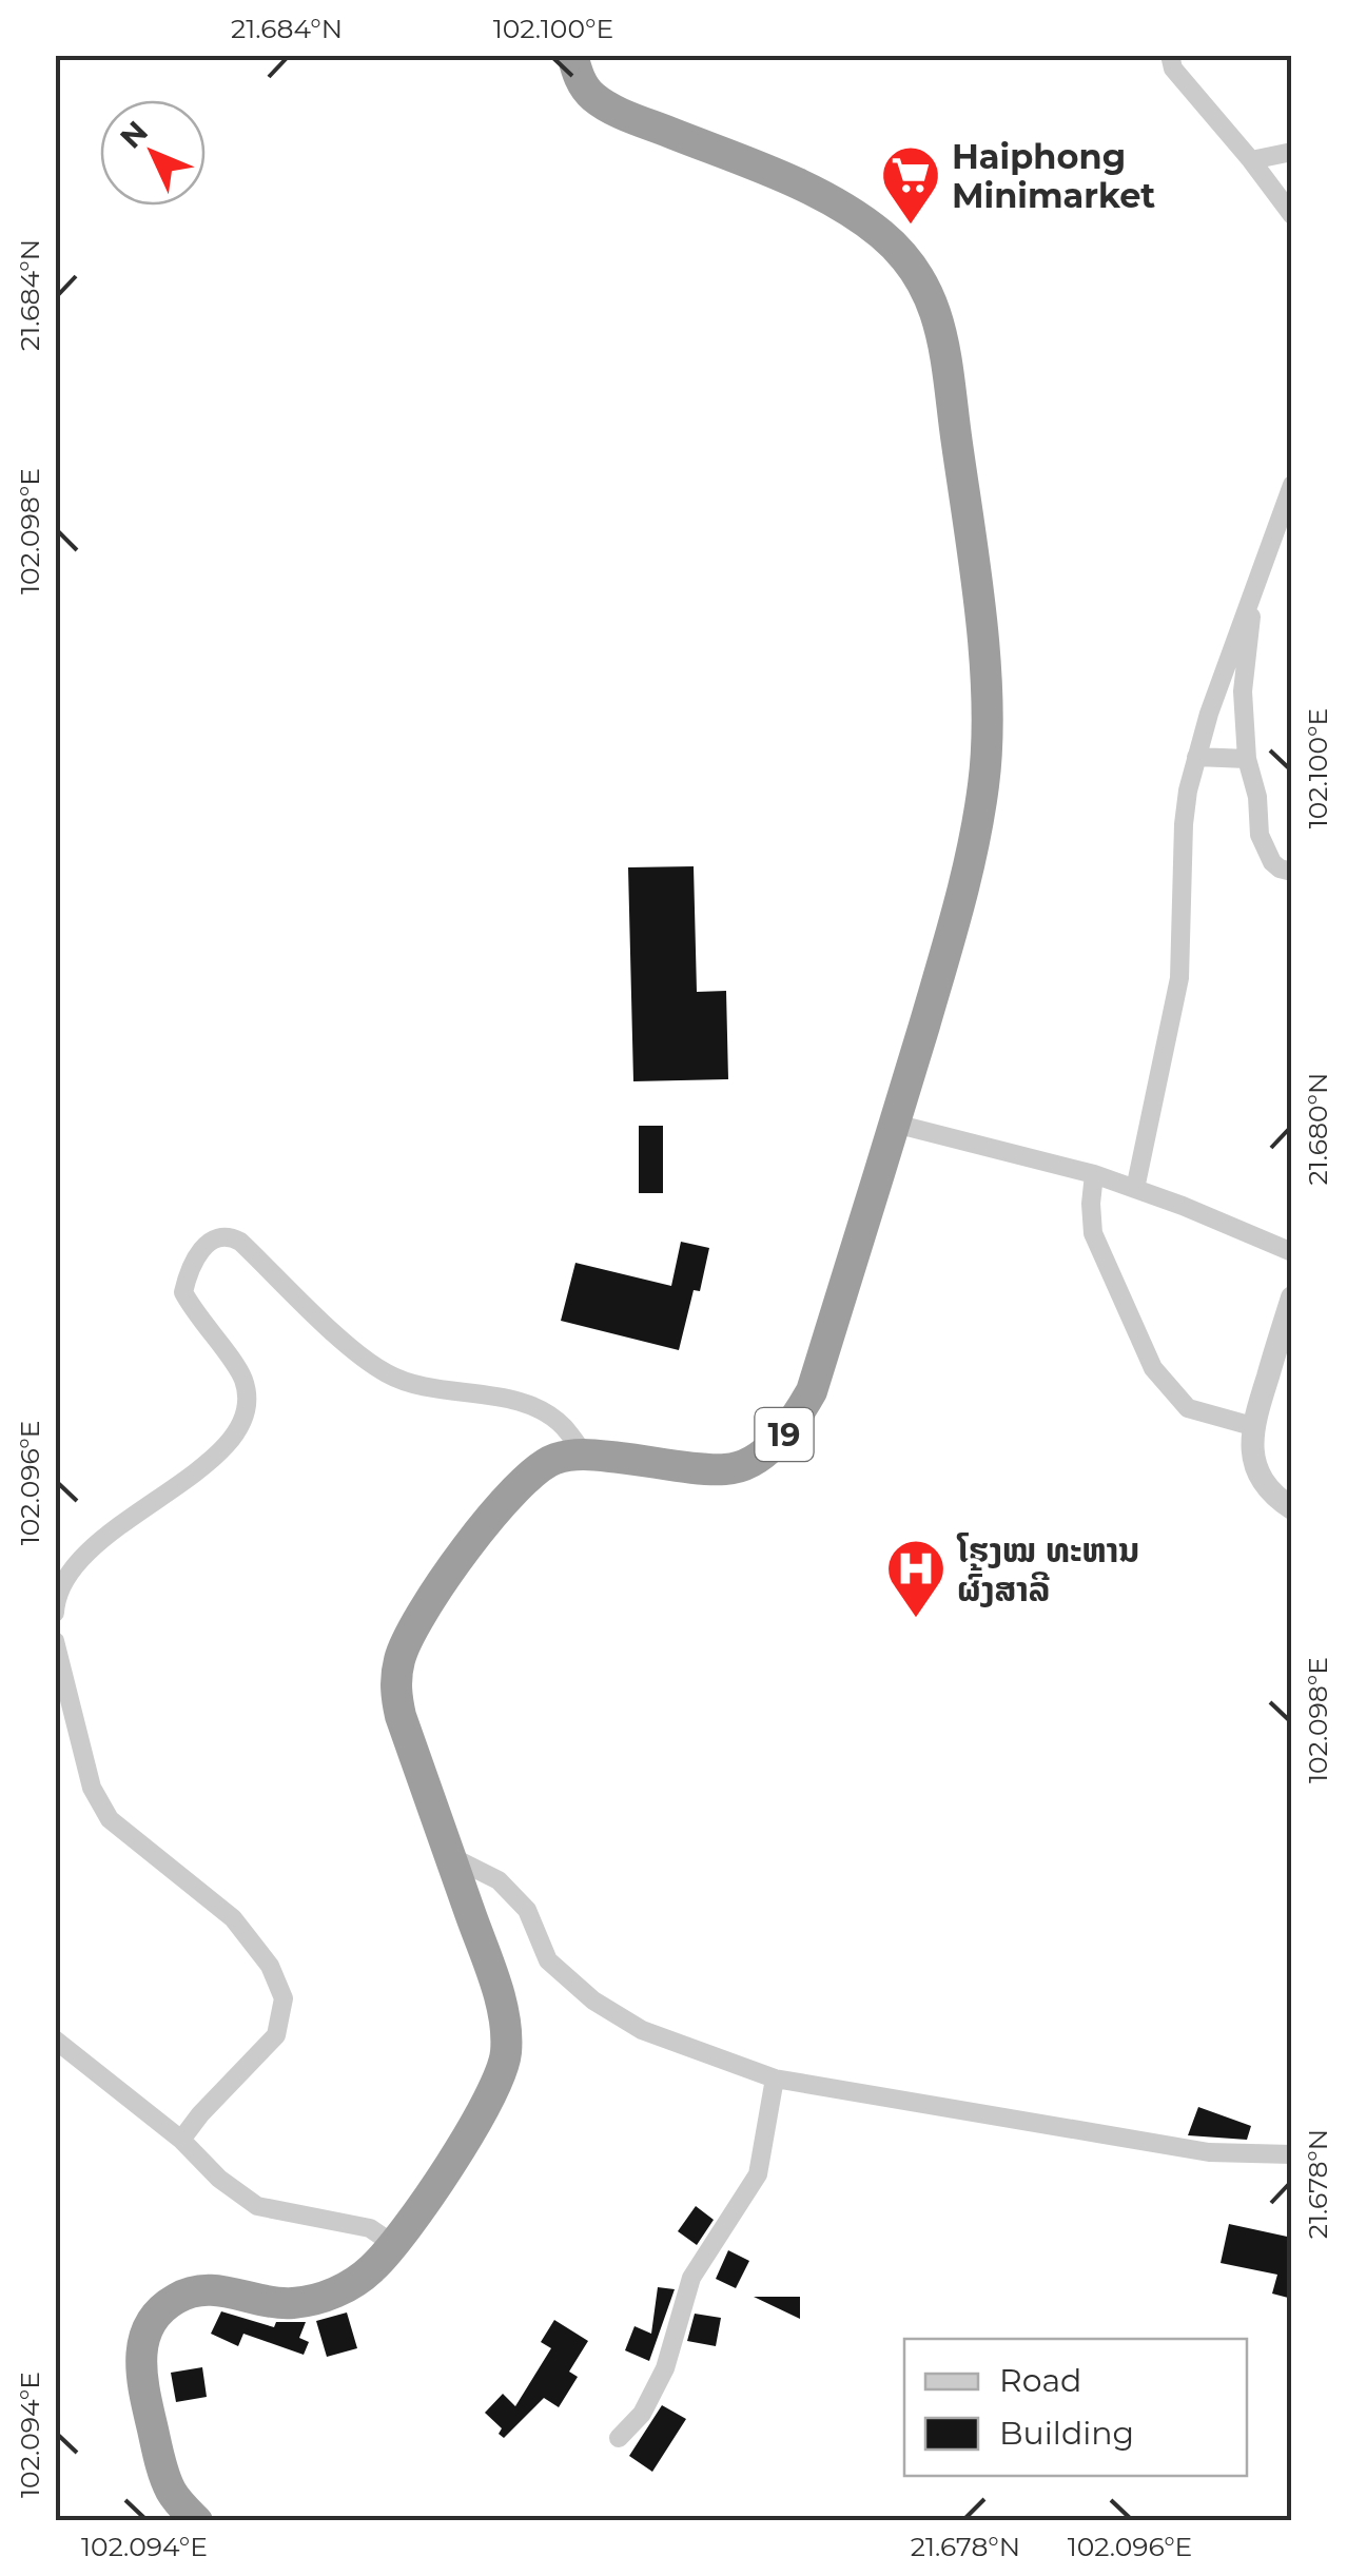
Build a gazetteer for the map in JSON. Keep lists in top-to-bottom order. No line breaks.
{"streets":{"highway":["19"]},"places":{"supermarket":["Haiphong Minimarket"],"hospital":["ໂຮງໝ ທະຫານ ຜົ້ງສາລີ"]},"legend":["Road","Building"],"north":"top left","coordinates":["21.684°N","102.100°E","102.098°E","21.680°N","102.096°E","21.678°N","102.094°E"]}
